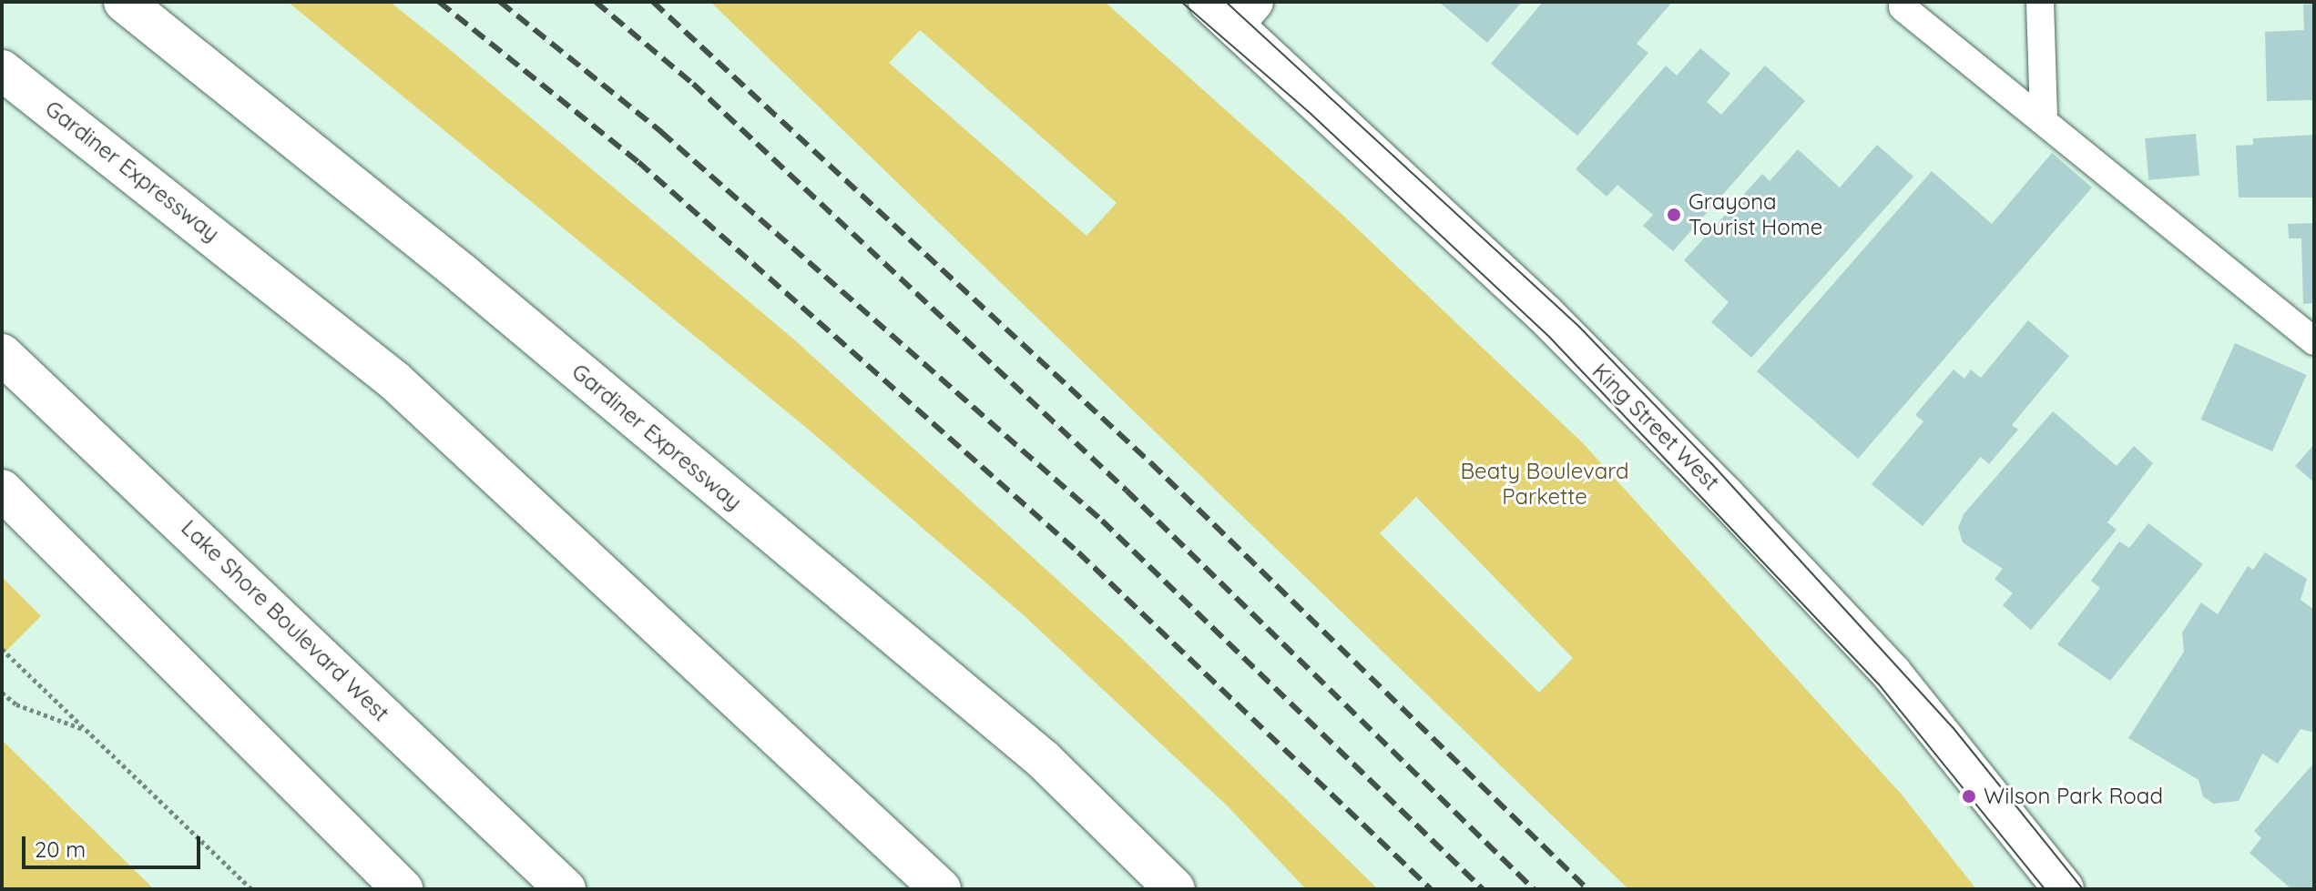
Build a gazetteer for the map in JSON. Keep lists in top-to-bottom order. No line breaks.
{"streets":{"main road":["Gardiner Expressway","King Street West","Lake Shore Boulevard West"]},"parks":["Beaty Boulevard Parkette"],"places":["Grayona Tourist Home","Wilson Park Road"],"scale_bar":"20 m"}
